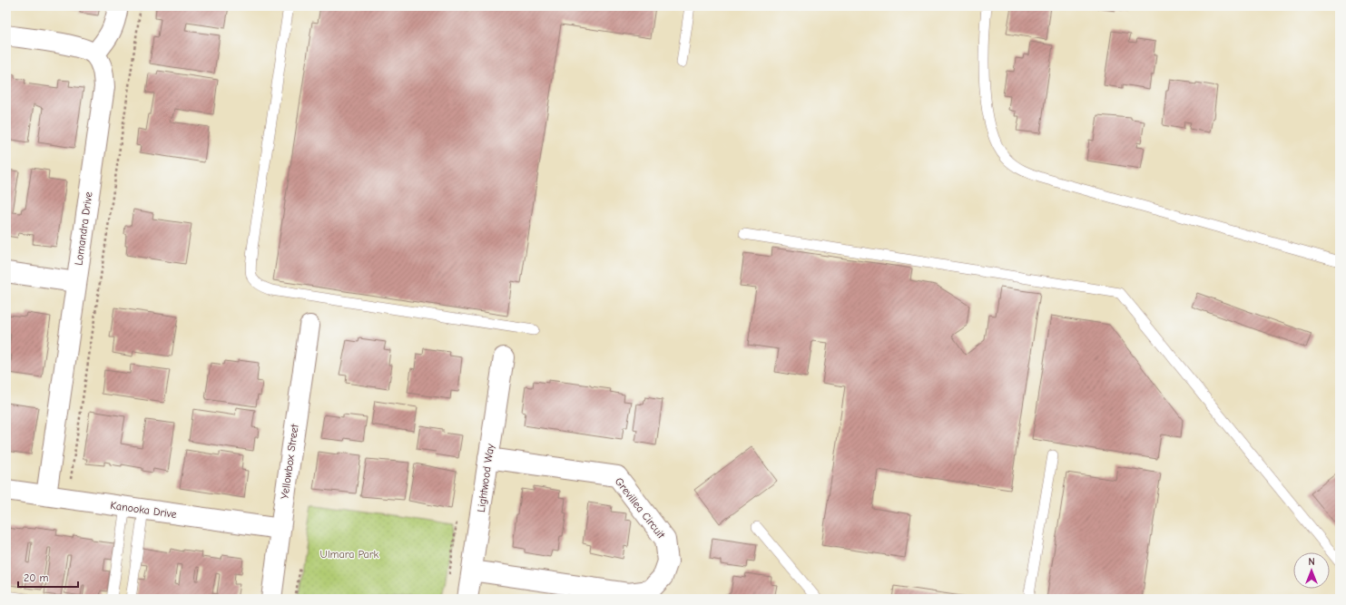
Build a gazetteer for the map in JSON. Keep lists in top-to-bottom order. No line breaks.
{"streets":{"street":["Lomandra Drive","Yellowbox Street","Lightwood Way","Grevillea Circuit","Kanooka Drive"]},"crossings":[["Lomandra Drive","Kanooka Drive"],["Yellowbox Street","Kanooka Drive"],["Lightwood Way","Grevillea Circuit"]],"parks":["Ulmara Park"],"scale_bar":"20 m","north":"top"}
